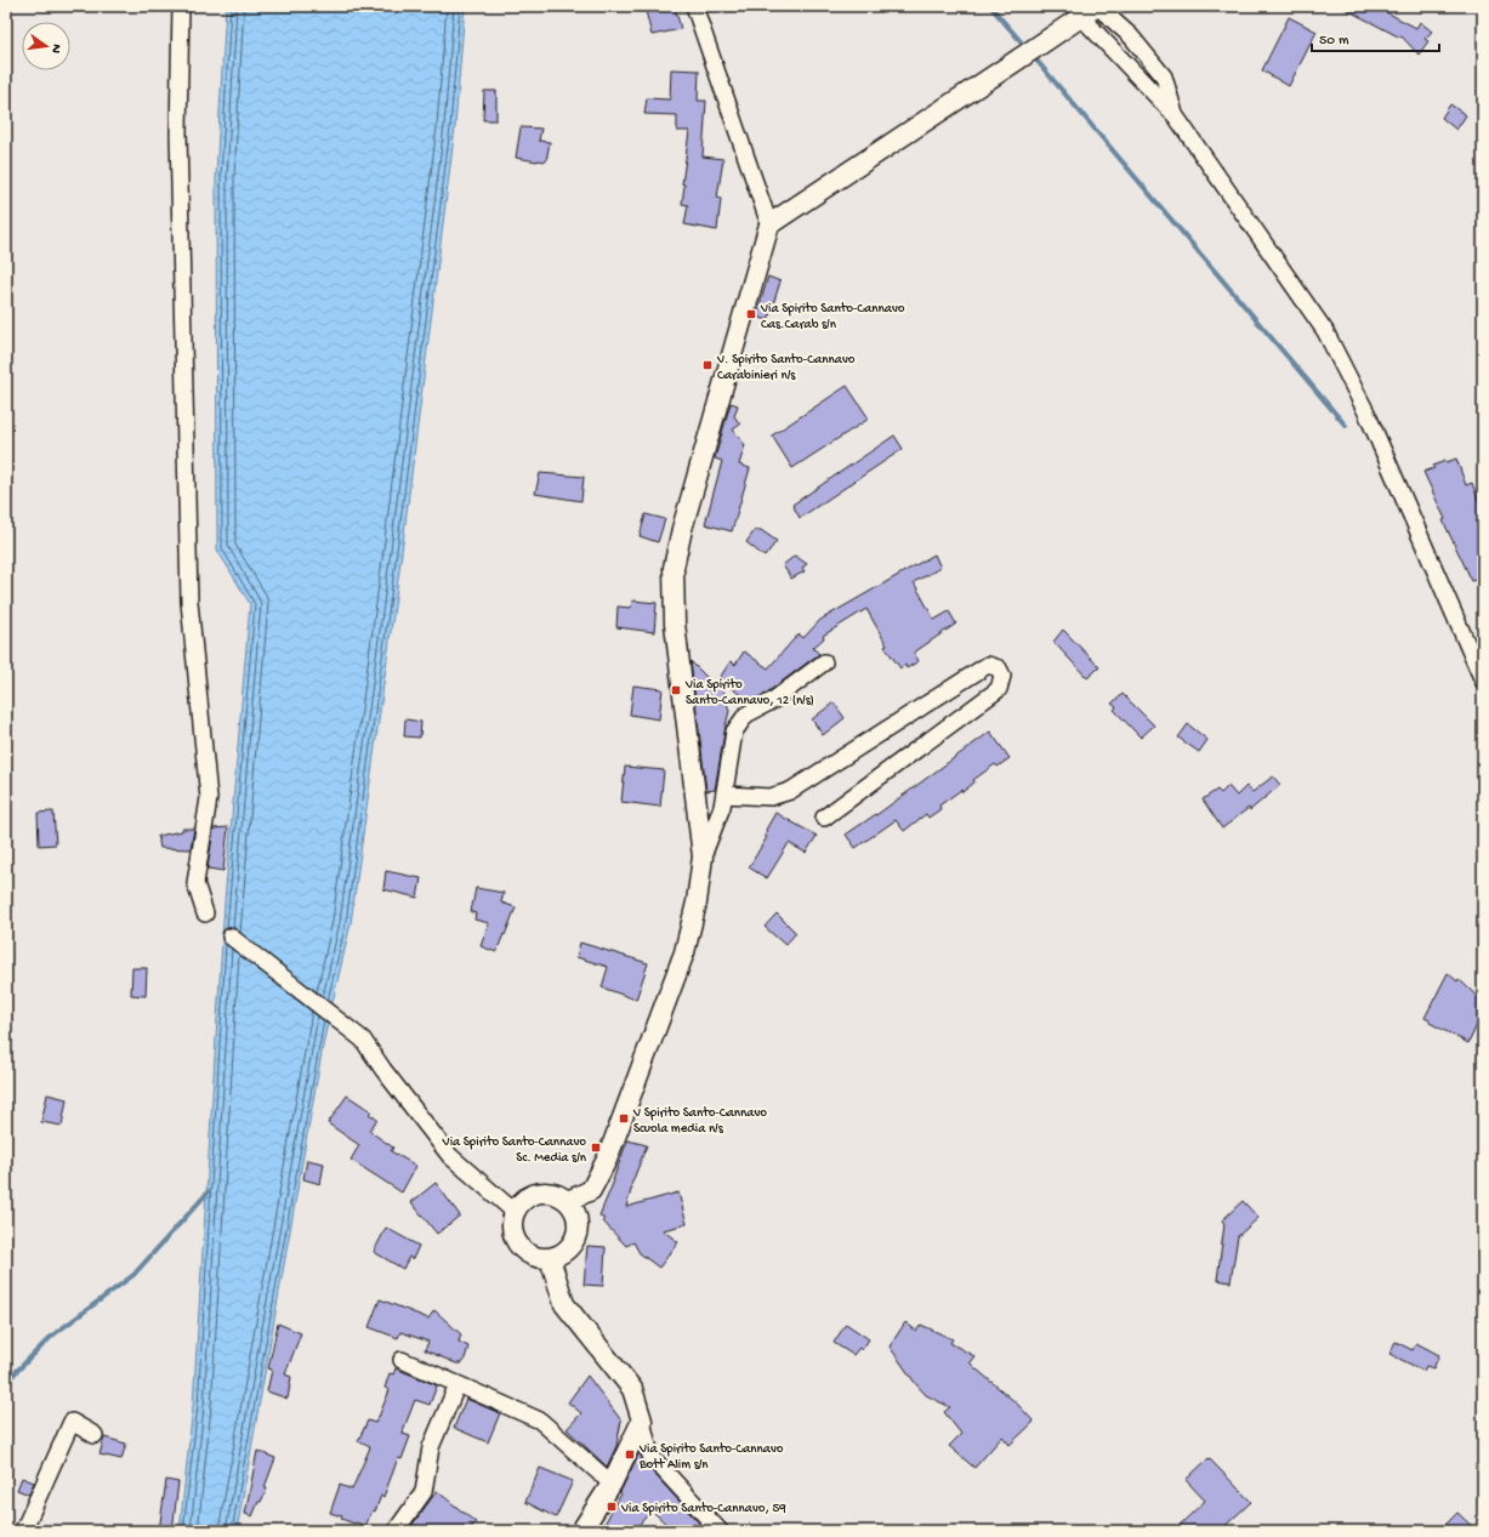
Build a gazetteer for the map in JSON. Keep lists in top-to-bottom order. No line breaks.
{"places":{"transit":["Via Spirito Santo-Cannavo Cas.Carab s/n","V. Spirito Santo-Cannavo Carabinieri n/s","Via Spirito Santo-Cannavo, 12 (n/s)","V Spirito Santo-Cannavo Scuola media n/s","Via Spirito Santo-Cannavo Sc. Media s/n","Via Spirito Santo-Cannavo Bott Alim s/n","Via Spirito Santo-Cannavo, 59"]},"scale_bar":"50 m","north":"right"}
